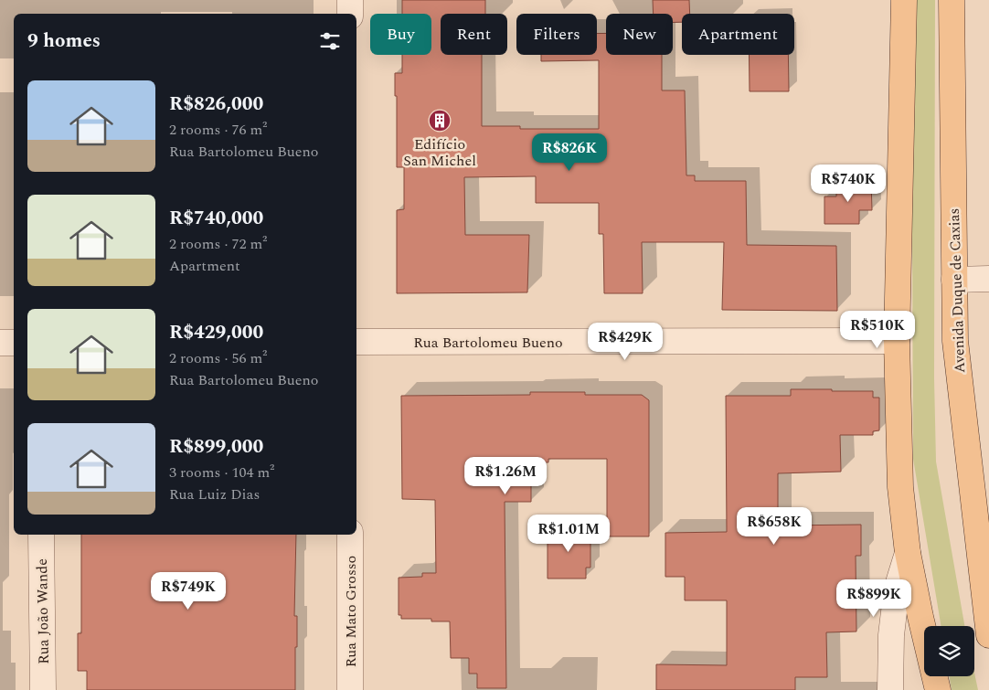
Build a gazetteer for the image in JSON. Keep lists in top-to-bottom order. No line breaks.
{"streets":{"main road":["Avenida Duque de Caxias"],"street":["Rua Bartolomeu Bueno","Rua João Wande","Rua Mato Grosso"]},"places":{"building":["Edifício San Michel"]},"page":{"chip":["Buy","Rent","Filters","New","Apartment"],"heading":"9 homes","list":[{"name":"R$826,000","note":"2 rooms · 76 m² · Rua Bartolomeu Bueno"},{"name":"R$740,000","note":"2 rooms · 72 m² · Apartment"},{"name":"R$429,000","note":"2 rooms · 56 m² · Rua Bartolomeu Bueno"},{"name":"R$899,000","note":"3 rooms · 104 m² · Rua Luiz Dias"}],"price":["R$826K","R$740K","R$510K","R$429K","R$1.26M","R$658K","R$1.01M","R$749K","R$899K"]}}
